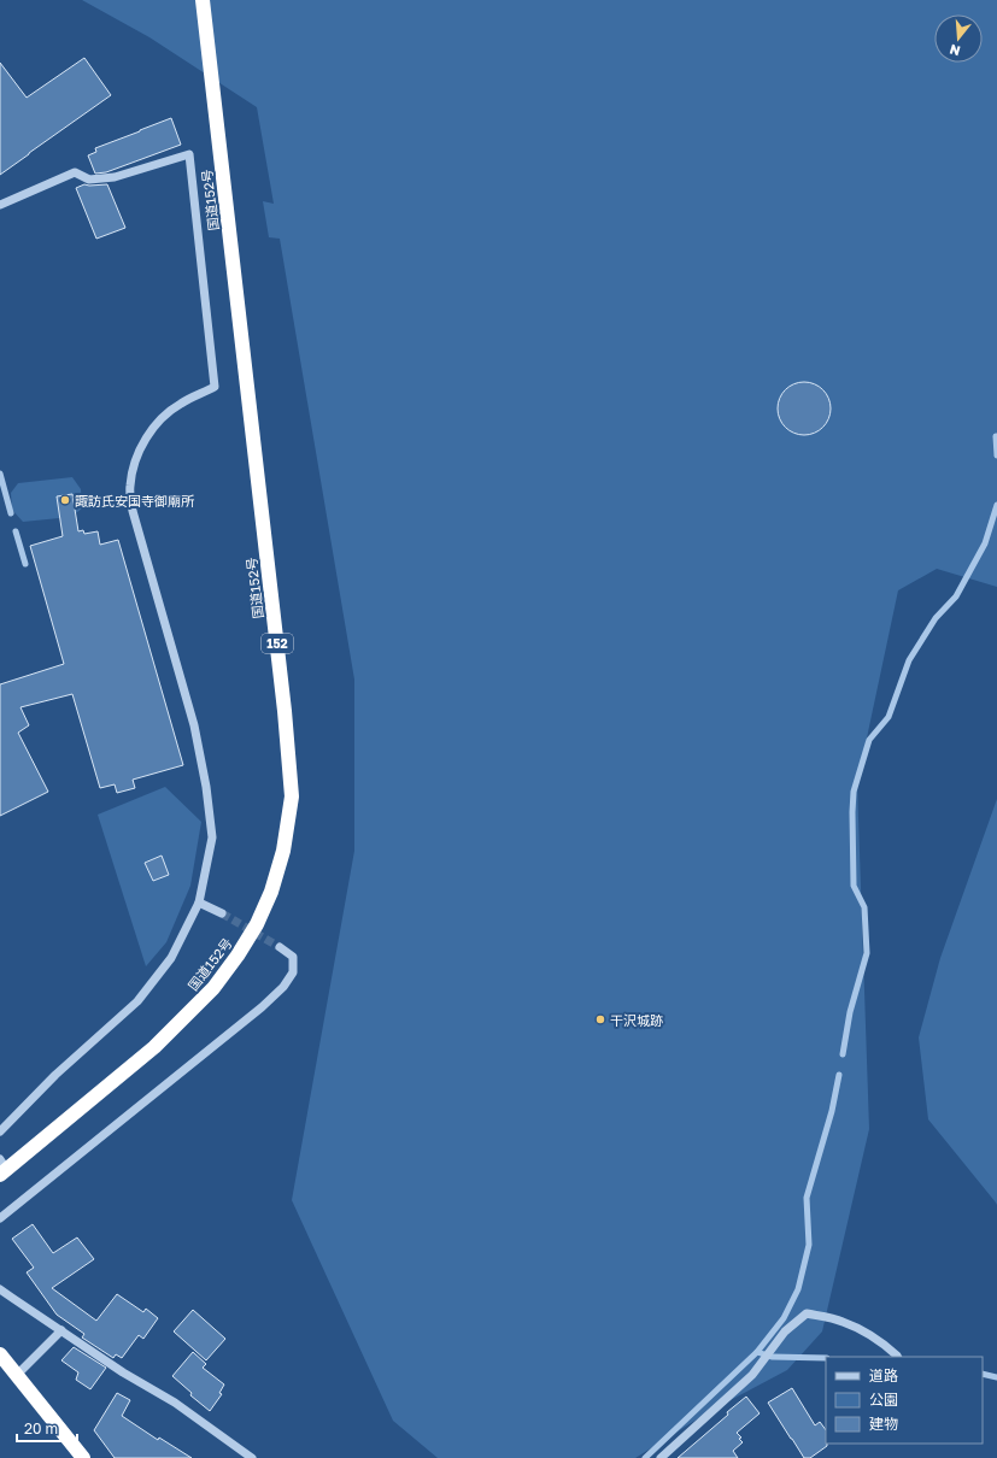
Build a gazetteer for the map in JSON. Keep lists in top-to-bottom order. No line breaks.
{"streets":{"highway":["国道152号","152"]},"places":["諏訪氏安国寺御廟所","干沢城跡"],"legend":["道路","公園","建物"],"scale_bar":"20 m","north":"bottom"}
